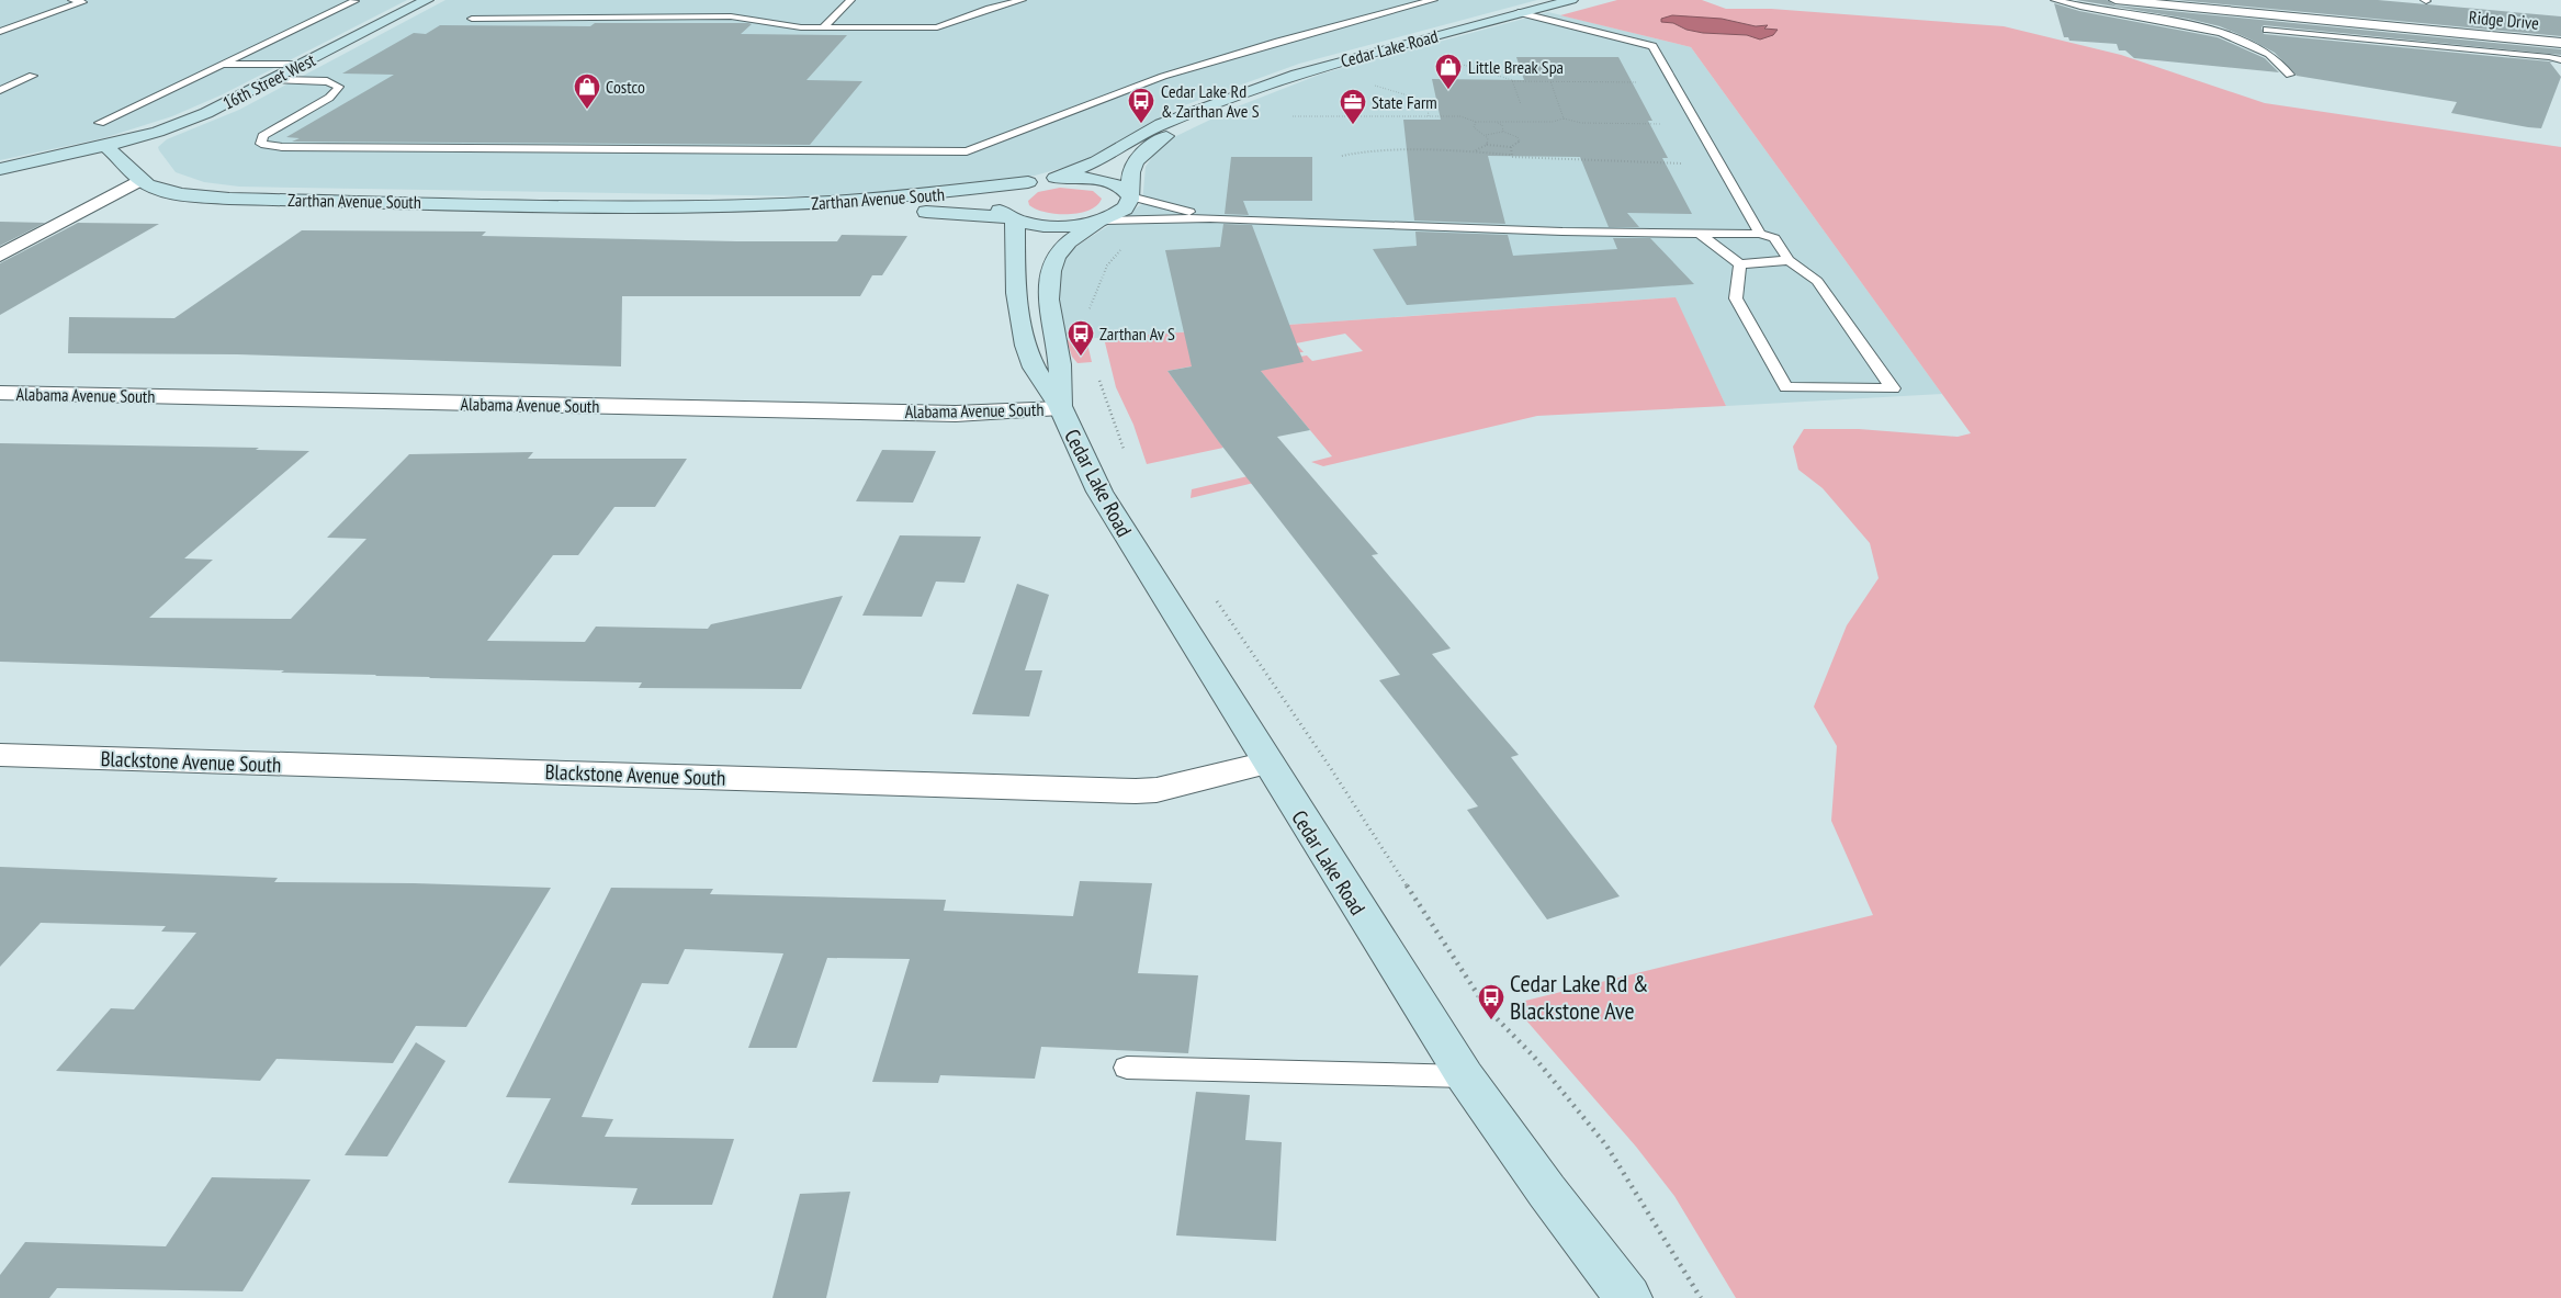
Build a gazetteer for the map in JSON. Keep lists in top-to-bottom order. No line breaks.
{"streets":{"street":["Ridge Drive","Cedar Lake Road","16th Street West","Zarthan Avenue South","Alabama Avenue South","Blackstone Avenue South"]},"crossings":[["Cedar Lake Road","Zarthan Avenue South"],["Cedar Lake Road","Alabama Avenue South"],["Cedar Lake Road","Blackstone Avenue South"],["16th Street West","Zarthan Avenue South"]],"places":{"shop":["Little Break Spa","Costco"],"bus stop":["Cedar Lake Rd & Zarthan Ave S","Zarthan Av S","Cedar Lake Rd & Blackstone Ave"],"office":["State Farm"]}}
